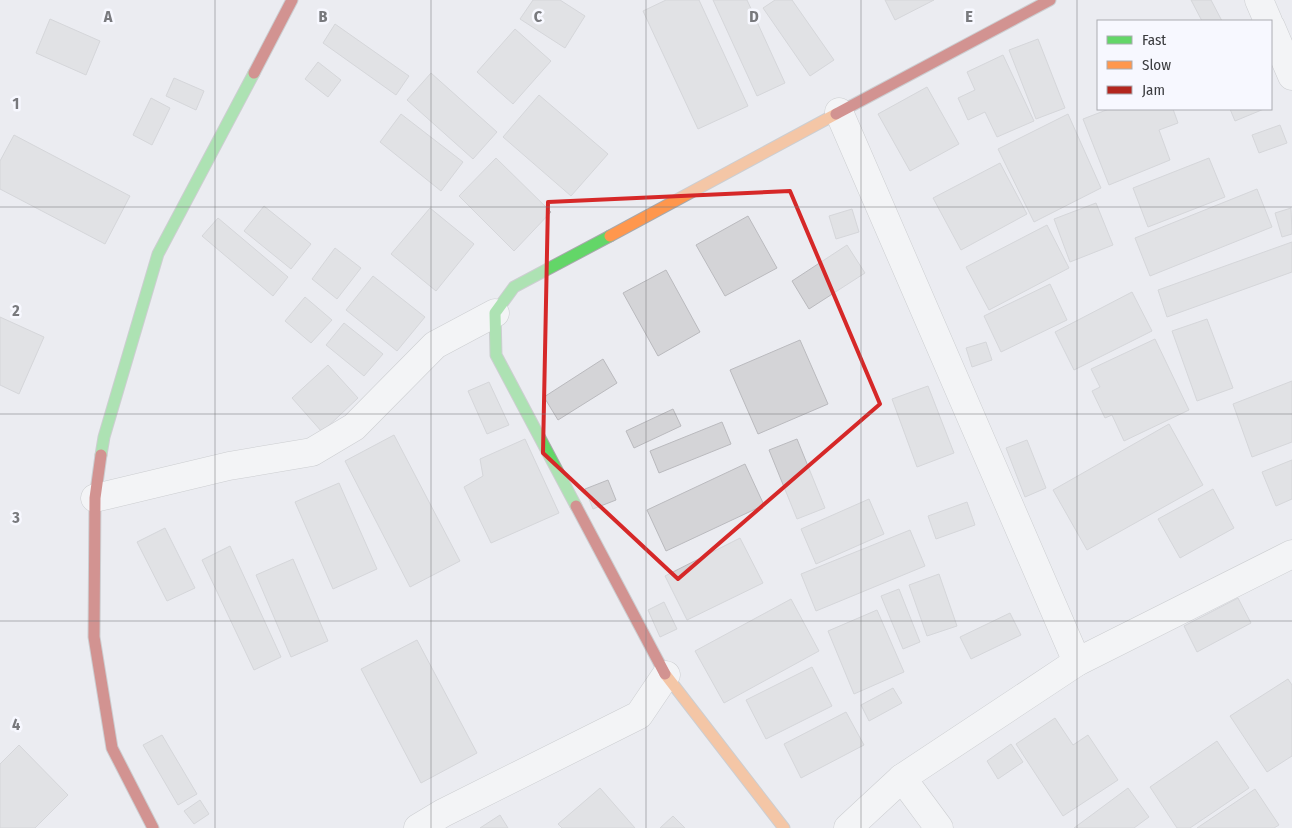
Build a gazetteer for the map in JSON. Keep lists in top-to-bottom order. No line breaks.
{"legend":["Fast","Slow","Jam"],"grid":{"columns":["A","B","C","D","E"],"rows":["1","2","3","4"]}}
